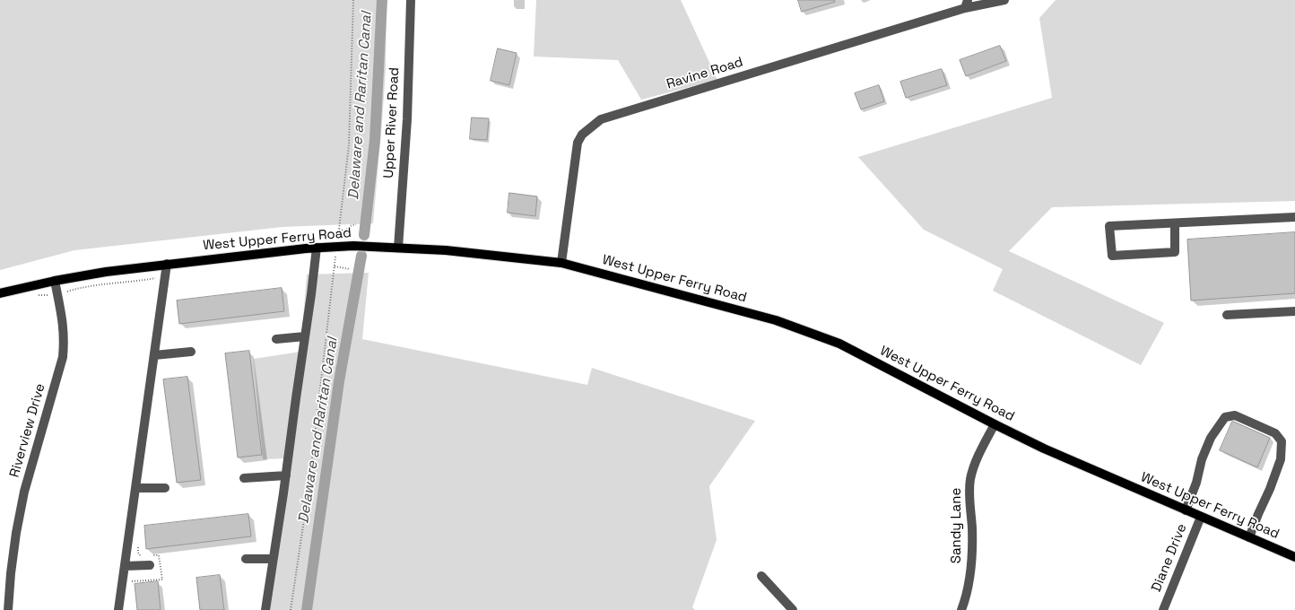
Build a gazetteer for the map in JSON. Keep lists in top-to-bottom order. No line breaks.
{"streets":{"main road":["West Upper Ferry Road"],"street":["Ravine Road","Upper River Road","Riverview Drive","Sandy Lane","Diane Drive"]},"crossings":[["Ravine Road","West Upper Ferry Road"],["Upper River Road","West Upper Ferry Road"],["West Upper Ferry Road","Riverview Drive"],["West Upper Ferry Road","Sandy Lane"],["West Upper Ferry Road","Diane Drive"]],"water":["Delaware and Raritan Canal"]}
